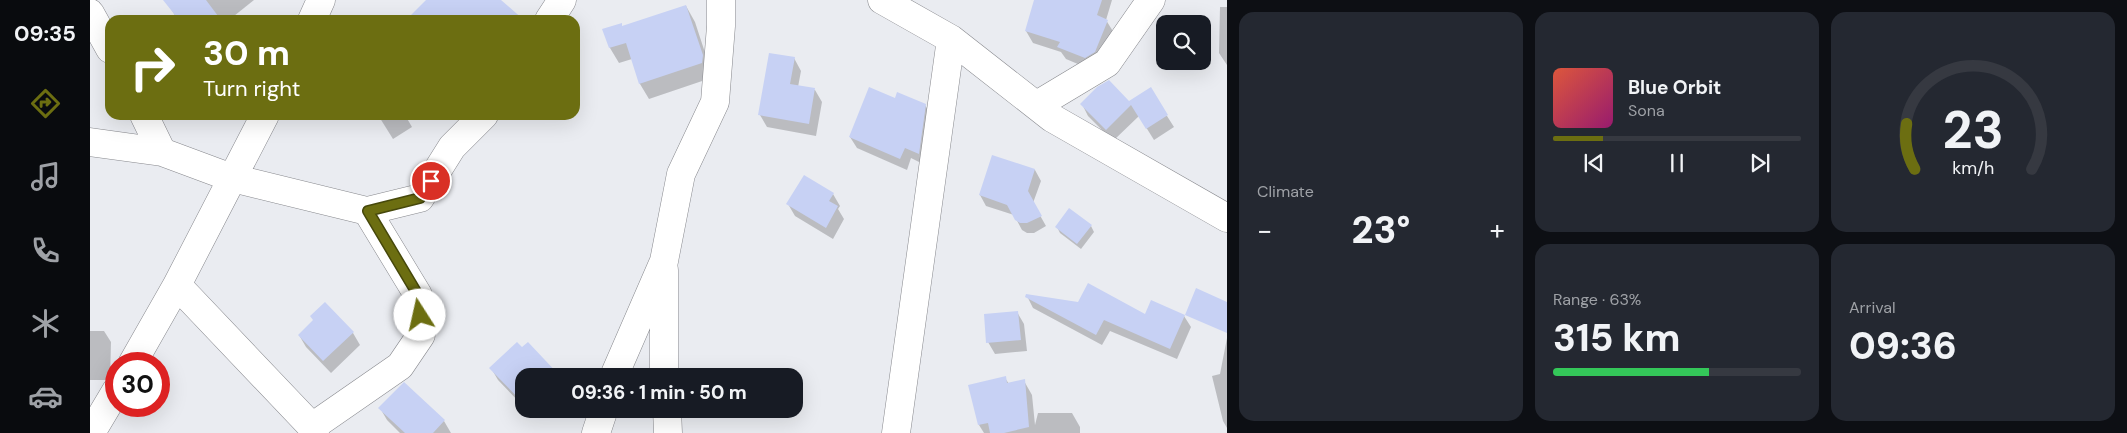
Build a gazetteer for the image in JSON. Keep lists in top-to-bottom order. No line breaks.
{"page":{"tabs":"09:35","tile":["Climate",["Range · 63%","315 km"],["Arrival","09:36"]],"turn":["30 m","Turn right"],"song":["Blue Orbit","Sona"],"heat":["−","23°","+"],"limit":"30","trip":"09:36 · 1 min · 50 m","gauge":["23","km/h"]}}
